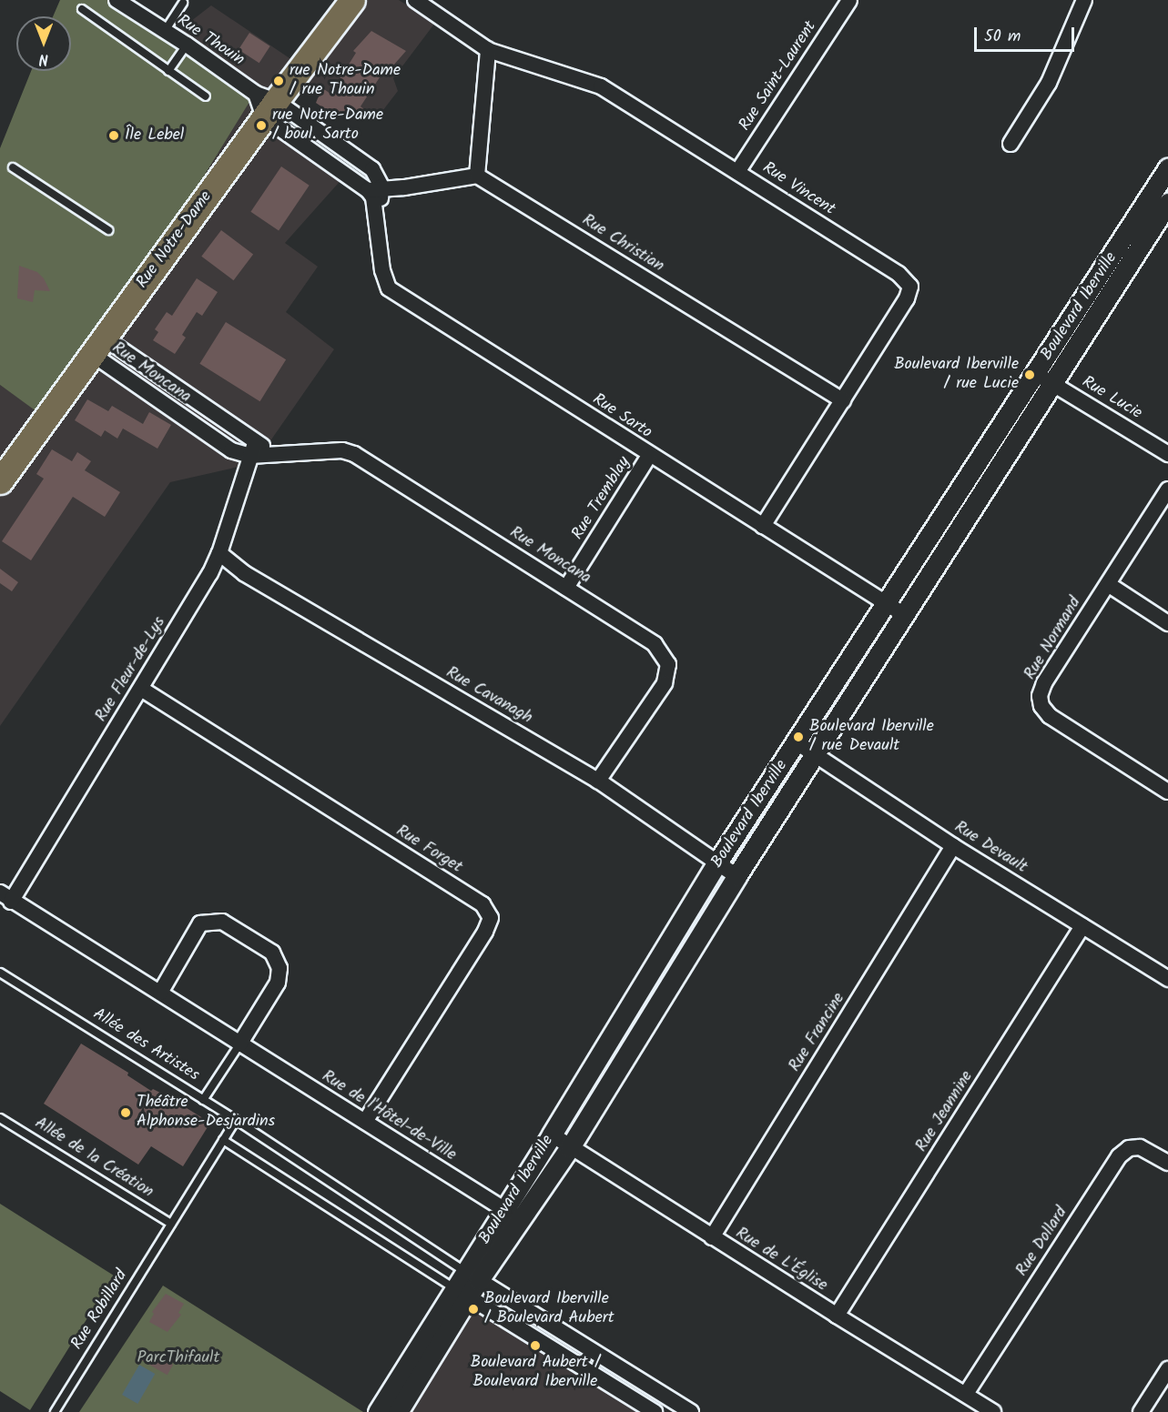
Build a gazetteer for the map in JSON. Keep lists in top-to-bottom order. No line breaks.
{"streets":{"main road":["Rue Notre-Dame"],"street":["Rue Thouin","Rue Saint-Laurent","Rue Vincent","Rue Christian","Boulevard Iberville","Rue Moncana","Rue Lucie","Rue Sarto","Rue Tremblay","Rue Normand","Rue Fleur-de-Lys","Rue Cavanagh","Rue Devault","Rue Forget","Rue Francine","Rue Jeannine","Rue de l'Hôtel-de-Ville","Rue Dollard","Rue de L'Église"],"lane":["Allée des Artistes","Allée de la Création","Rue Robillard"]},"crossings":[["Rue Thouin","Rue Notre-Dame"],["Rue Saint-Laurent","Rue Vincent"],["Rue Vincent","Rue Christian"],["Rue Vincent","Rue Sarto"],["Rue Notre-Dame","Rue Moncana"],["Boulevard Iberville","Rue Lucie"],["Boulevard Iberville","Rue Sarto"],["Boulevard Iberville","Rue Cavanagh"],["Boulevard Iberville","Rue Devault"],["Boulevard Iberville","Allée des Artistes"],["Boulevard Iberville","Rue de l'Hôtel-de-Ville"],["Boulevard Iberville","Rue de L'Église"],["Rue Moncana","Rue Tremblay"],["Rue Moncana","Rue Fleur-de-Lys"],["Rue Moncana","Rue Cavanagh"],["Rue Sarto","Rue Tremblay"],["Rue Fleur-de-Lys","Rue Cavanagh"],["Rue Fleur-de-Lys","Rue Forget"],["Rue Fleur-de-Lys","Rue de l'Hôtel-de-Ville"],["Rue Devault","Rue Francine"],["Rue Devault","Rue Jeannine"],["Rue Forget","Rue de l'Hôtel-de-Ville"],["Rue Francine","Rue de L'Église"],["Allée des Artistes","Rue Robillard"],["Rue Jeannine","Rue de L'Église"],["Allée de la Création","Rue Robillard"],["Rue Dollard","Rue de L'Église"]],"parks":["ParcThifault"],"places":["rue Notre-Dame / rue Thouin","rue Notre-Dame / boul. Sarto","Île Lebel","Boulevard Iberville / rue Lucie","Boulevard Iberville / rue Devault","Théâtre Alphonse-Desjardins","Boulevard Iberville / Boulevard Aubert","Boulevard Aubert / Boulevard Iberville"],"scale_bar":"50 m","north":"bottom"}
